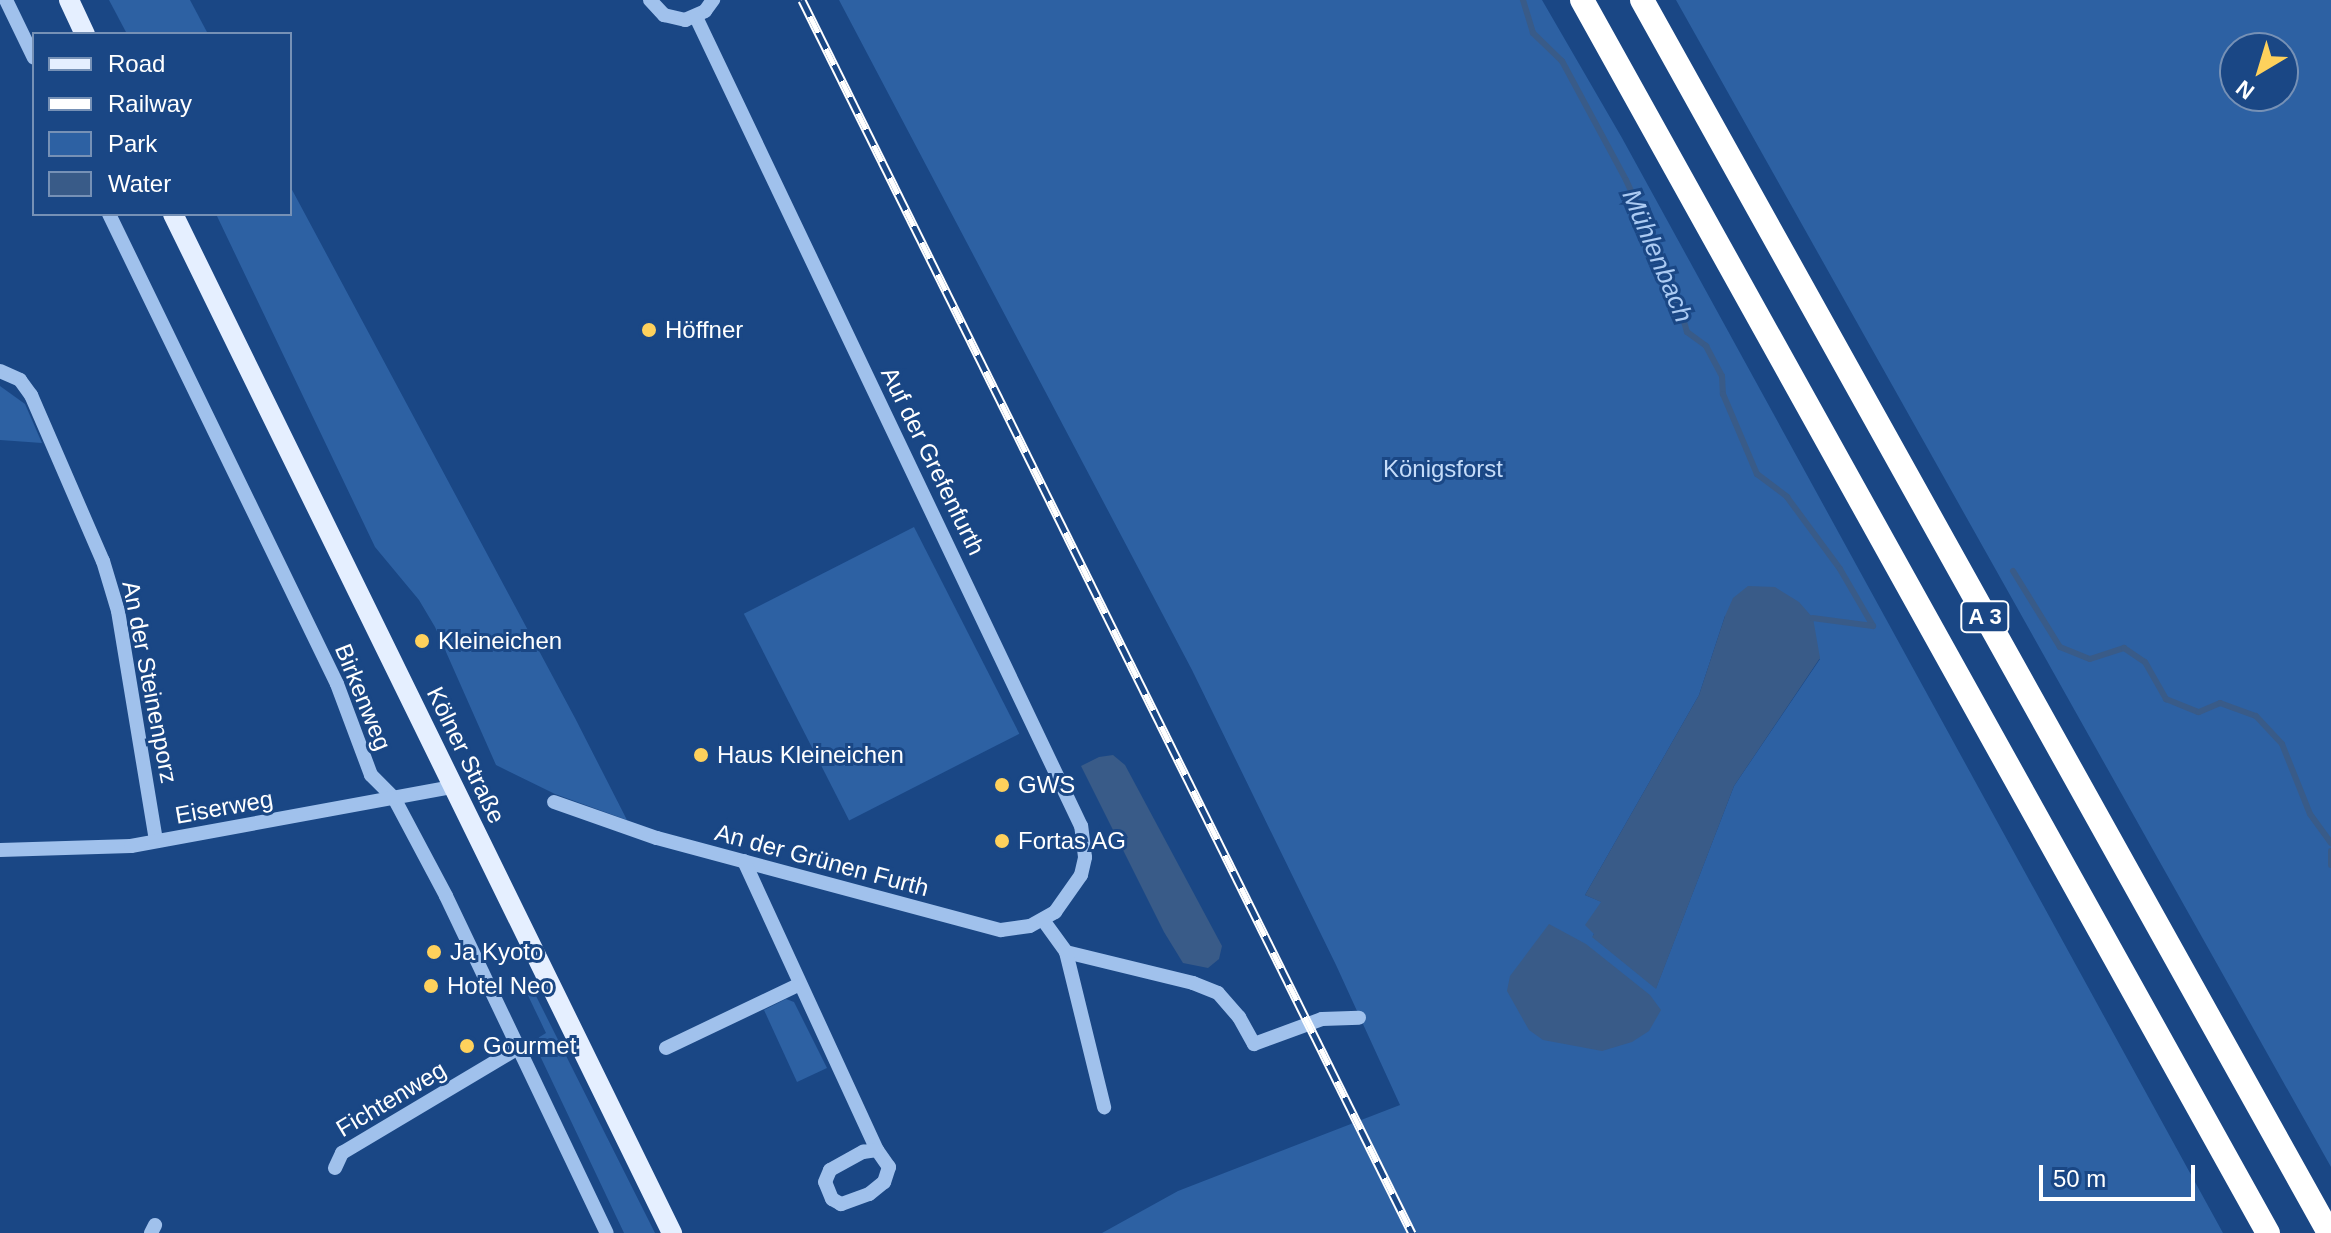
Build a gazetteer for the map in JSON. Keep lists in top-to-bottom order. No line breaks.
{"streets":{"highway":["A 3"],"main road":["Kölner Straße"],"street":["Auf der Grefenfurth","An der Steinenporz","Birkenweg","Eiserweg","An der Grünen Furth","Fichtenweg"]},"crossings":[["Auf der Grefenfurth","An der Grünen Furth"],["An der Steinenporz","Eiserweg"],["Birkenweg","Eiserweg"],["Birkenweg","Fichtenweg"],["Kölner Straße","Eiserweg"]],"water":["Mühlenbach"],"parks":["Königsforst"],"places":["Höffner","Kleineichen","Haus Kleineichen","GWS","Fortas AG","Ja Kyoto","Hotel Neo","Gourmet"],"legend":["Road","Railway","Park","Water"],"scale_bar":"50 m","north":"bottom left"}
